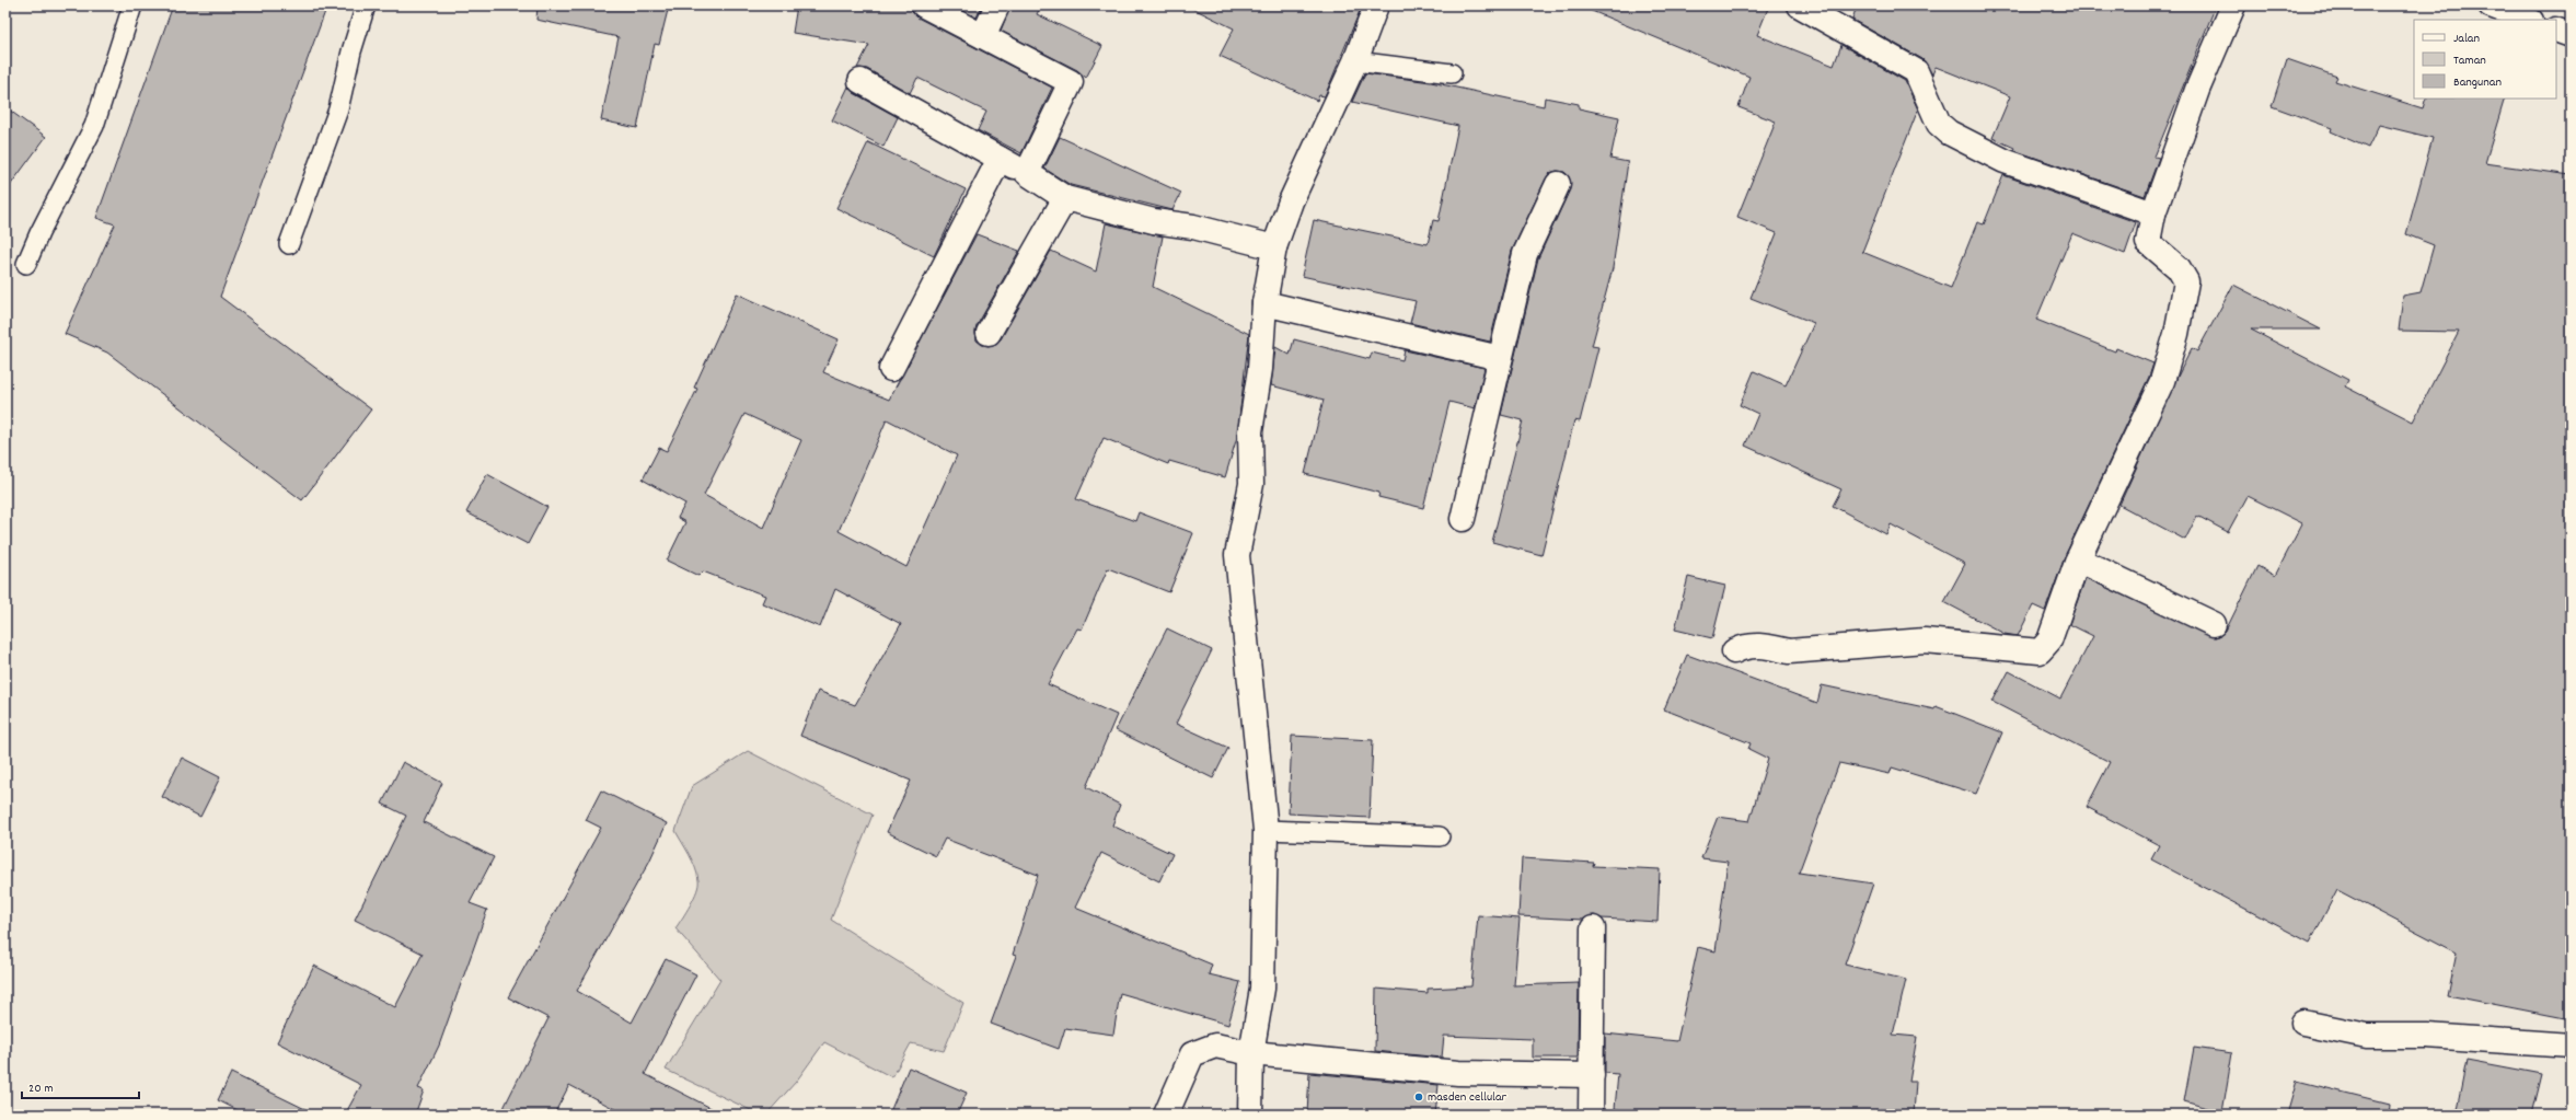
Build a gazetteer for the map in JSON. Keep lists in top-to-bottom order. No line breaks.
{"places":["masden cellular"],"legend":["Jalan","Taman","Bangunan"],"scale_bar":"20 m"}
